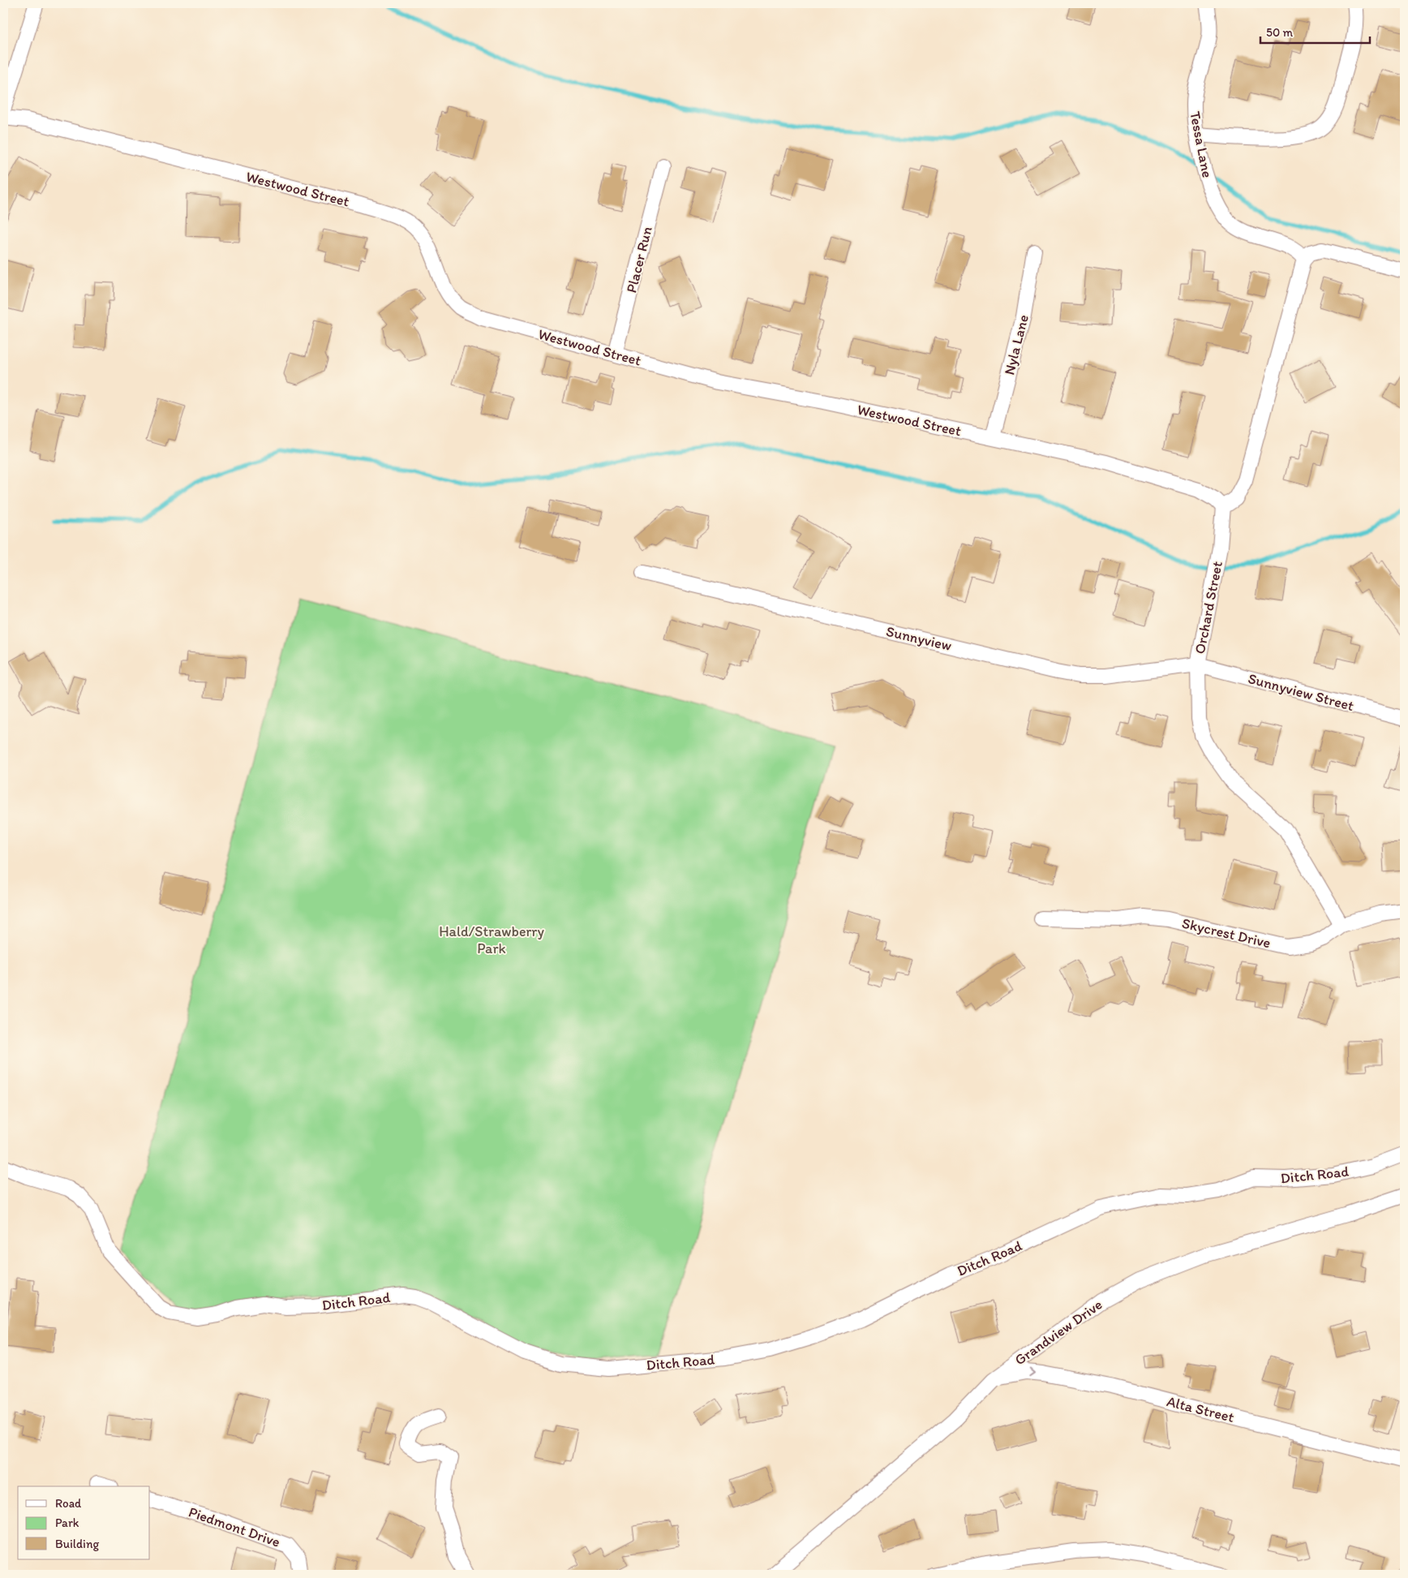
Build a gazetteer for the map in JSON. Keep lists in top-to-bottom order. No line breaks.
{"streets":{"street":["Tessa Lane","Westwood Street","Placer Run","Nyla Lane","Orchard Street","Sunnyview","Sunnyview Street","Skycrest Drive","Ditch Road","Grandview Drive","Alta Street","Piedmont Drive"]},"crossings":[["Westwood Street","Placer Run"],["Westwood Street","Nyla Lane"],["Westwood Street","Orchard Street"],["Orchard Street","Sunnyview"],["Orchard Street","Sunnyview Street"],["Orchard Street","Skycrest Drive"],["Sunnyview","Sunnyview Street"],["Grandview Drive","Alta Street"]],"one_way":["Alta Street"],"parks":["Hald/Strawberry Park"],"legend":["Road","Park","Building"],"scale_bar":"50 m"}
